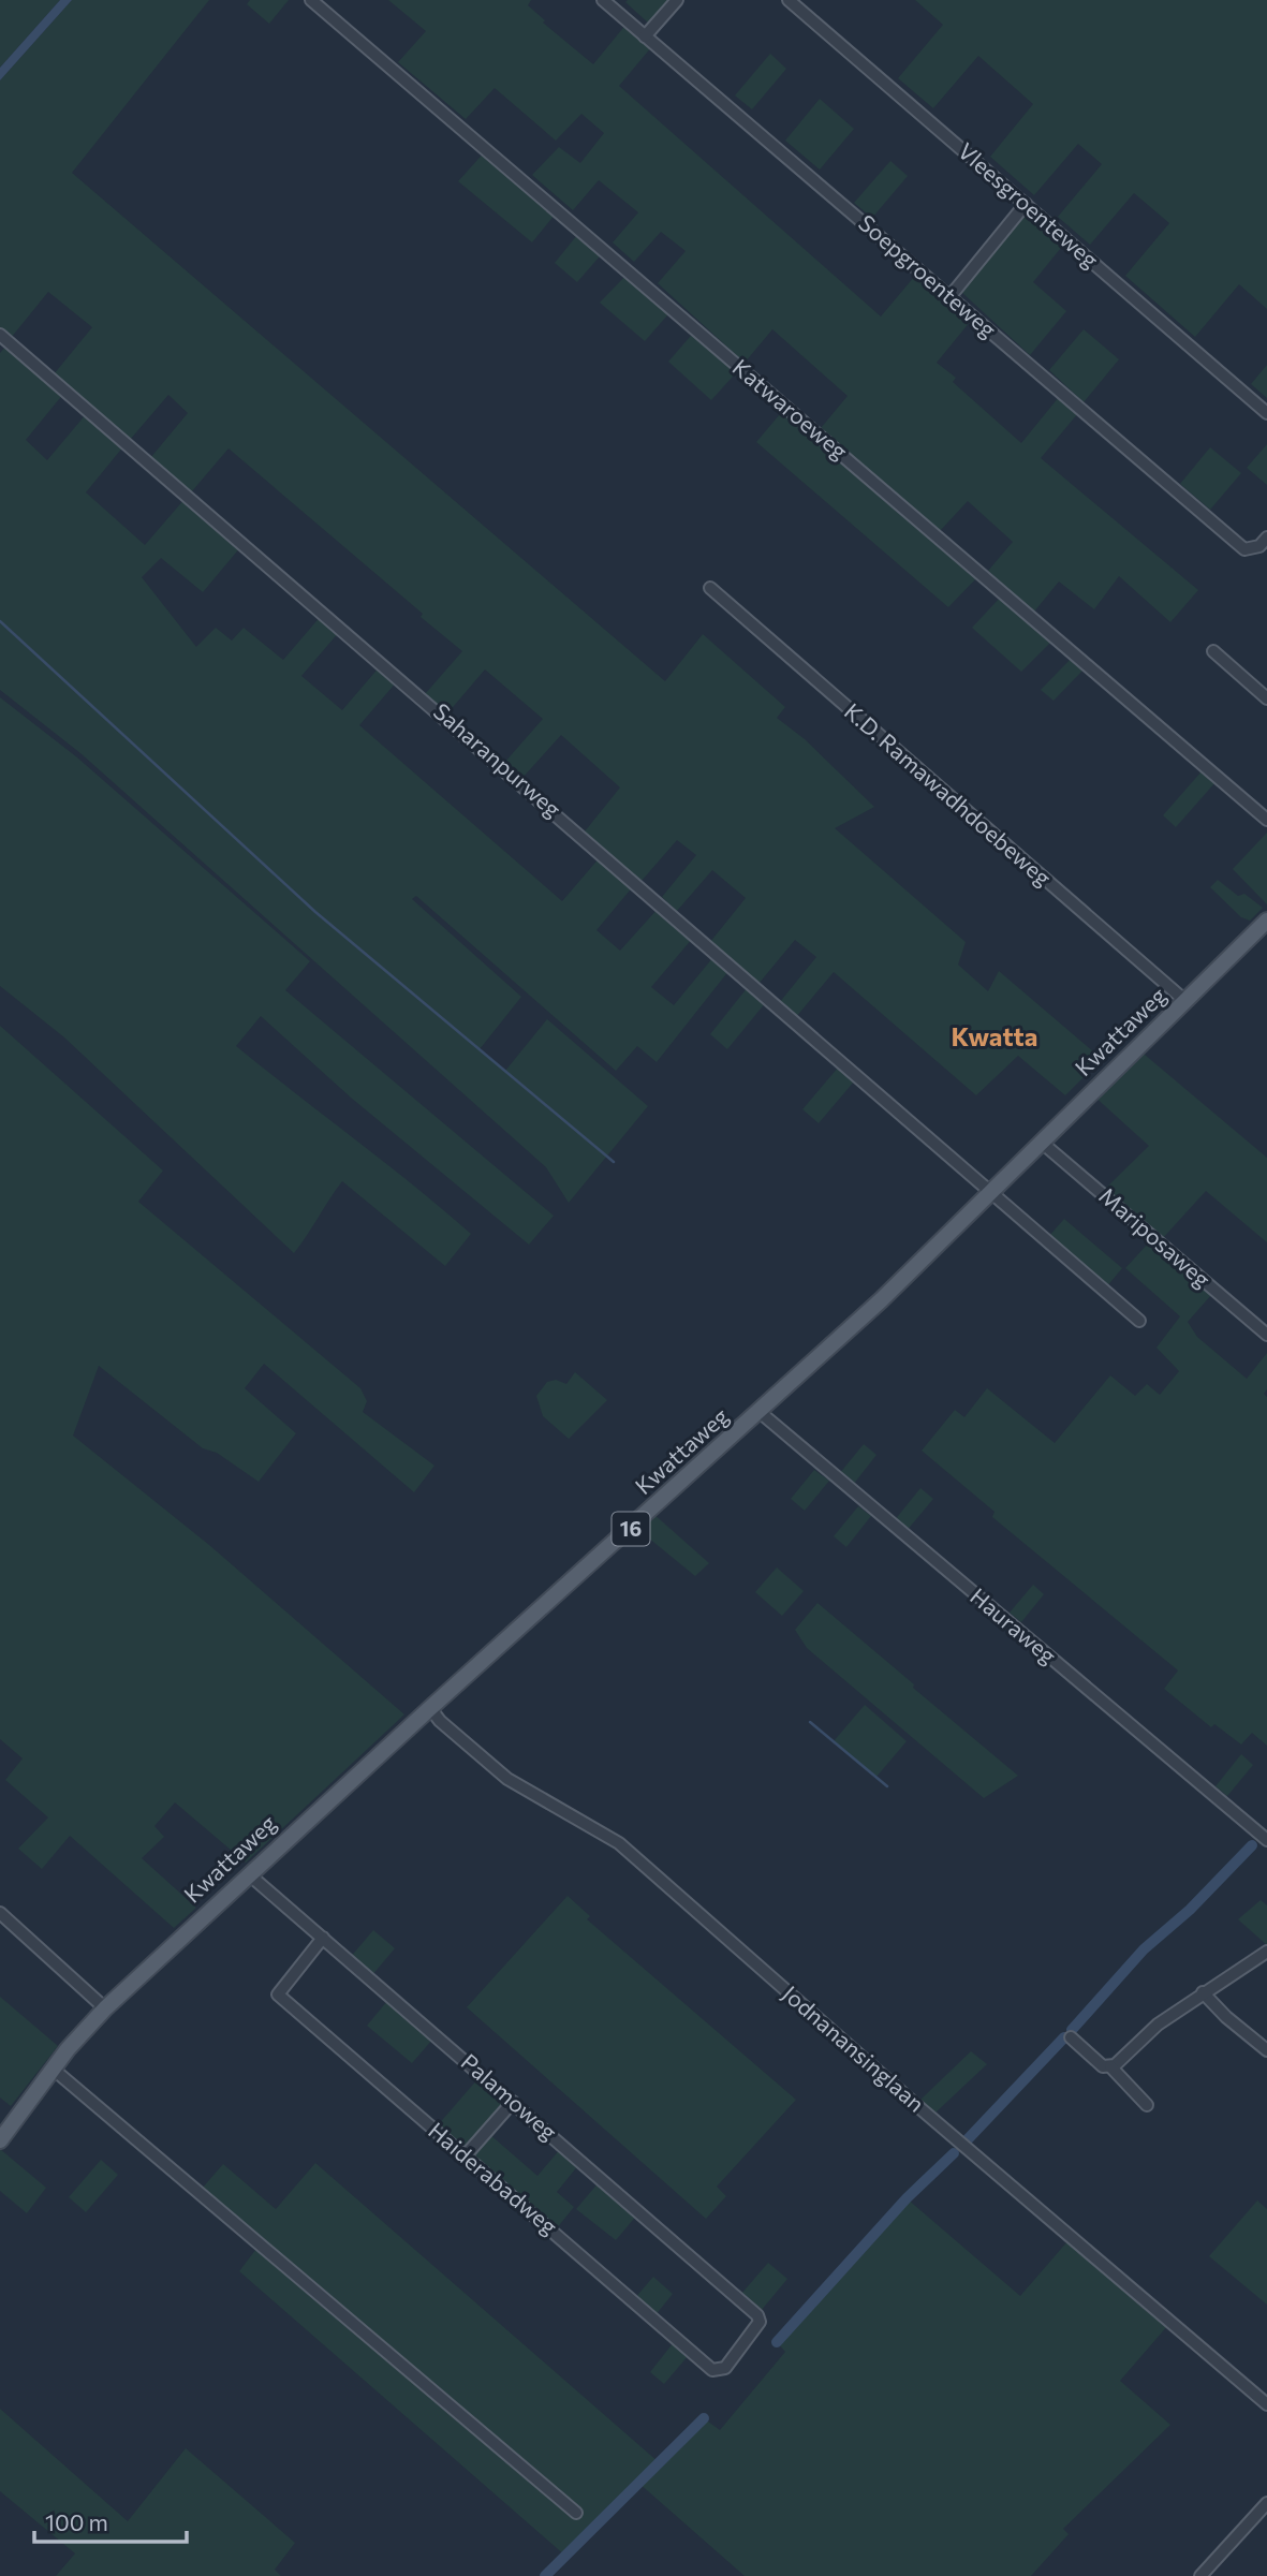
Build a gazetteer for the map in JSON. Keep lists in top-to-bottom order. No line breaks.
{"streets":{"main road":["Kwattaweg","16"],"street":["Vleesgroenteweg","Soepgroenteweg","Katwaroeweg","Saharanpurweg","K.D. Ramawadhdoebeweg","Mariposaweg","Hauraweg","Jodnanansinglaan","Palamoweg","Haiderabadweg"]},"crossings":[["Saharanpurweg","Kwattaweg"],["K.D. Ramawadhdoebeweg","Kwattaweg"],["Kwattaweg","Mariposaweg"],["Kwattaweg","Hauraweg"],["Kwattaweg","Jodnanansinglaan"],["Kwattaweg","Palamoweg"],["Palamoweg","Haiderabadweg"]],"districts":["Kwatta"],"scale_bar":"100 m"}
